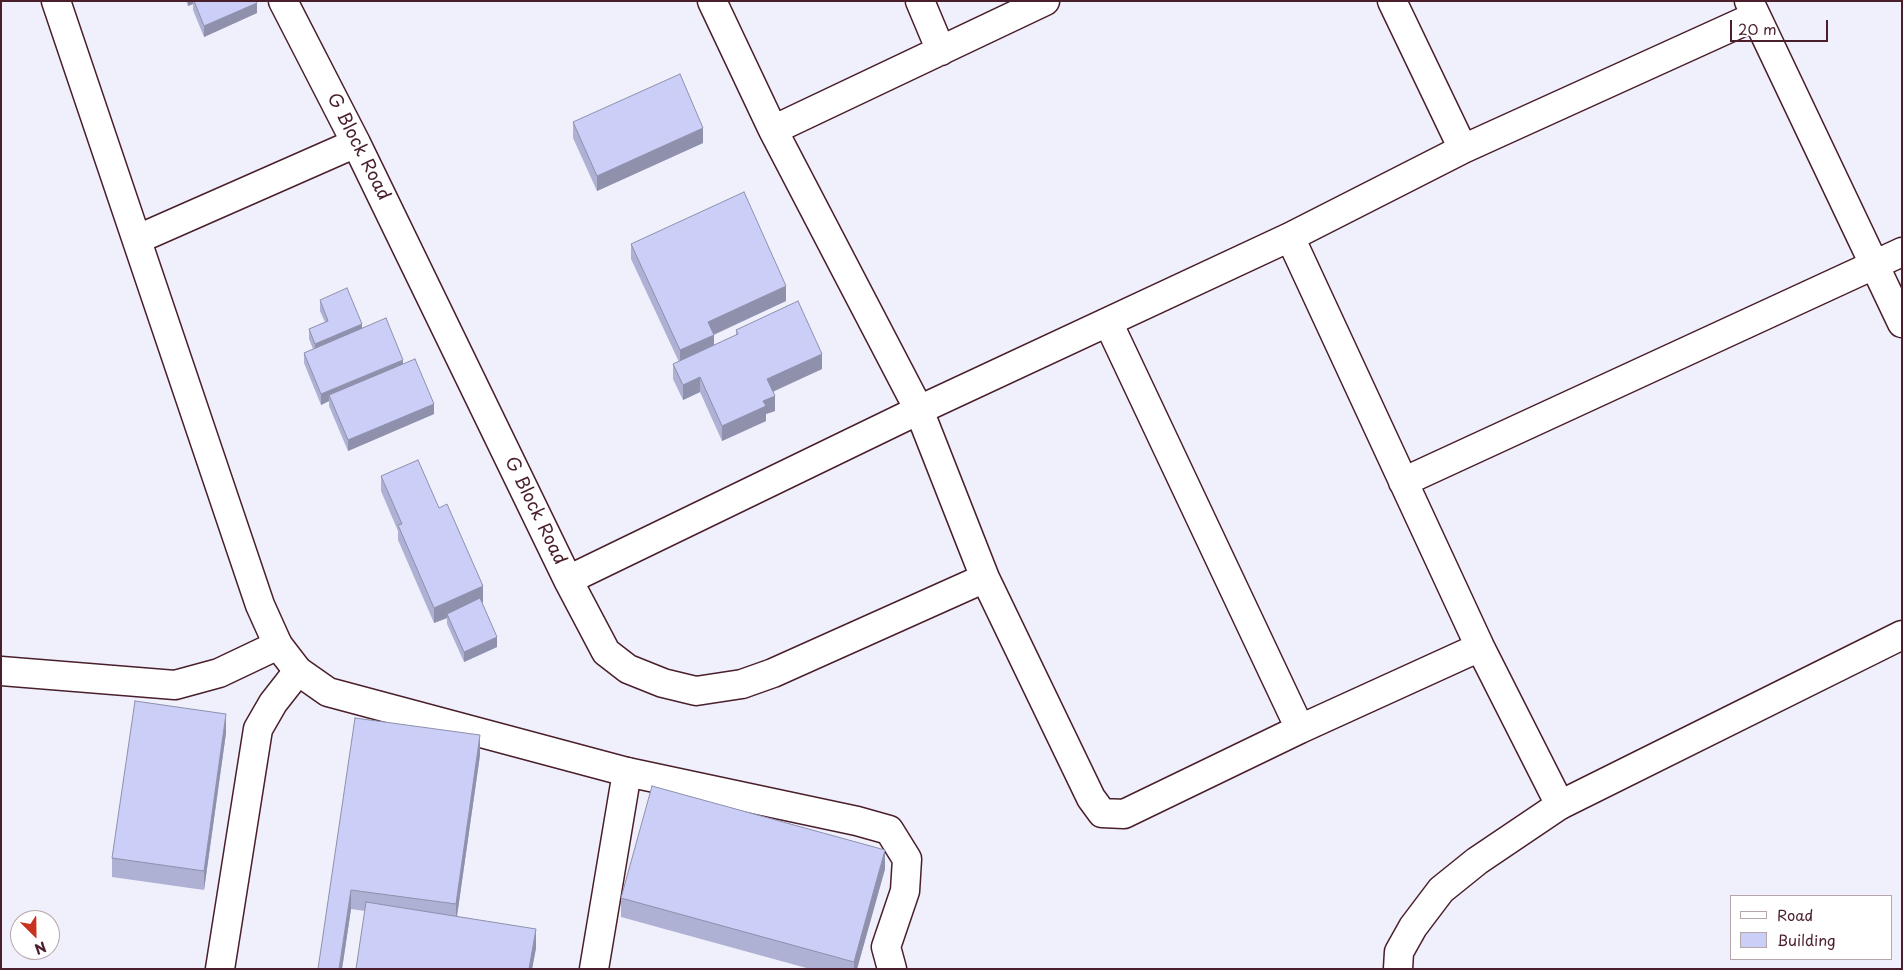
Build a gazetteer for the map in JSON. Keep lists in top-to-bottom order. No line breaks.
{"streets":{"street":["G Block Road"]},"legend":["Road","Building"],"scale_bar":"20 m","north":"bottom right"}
